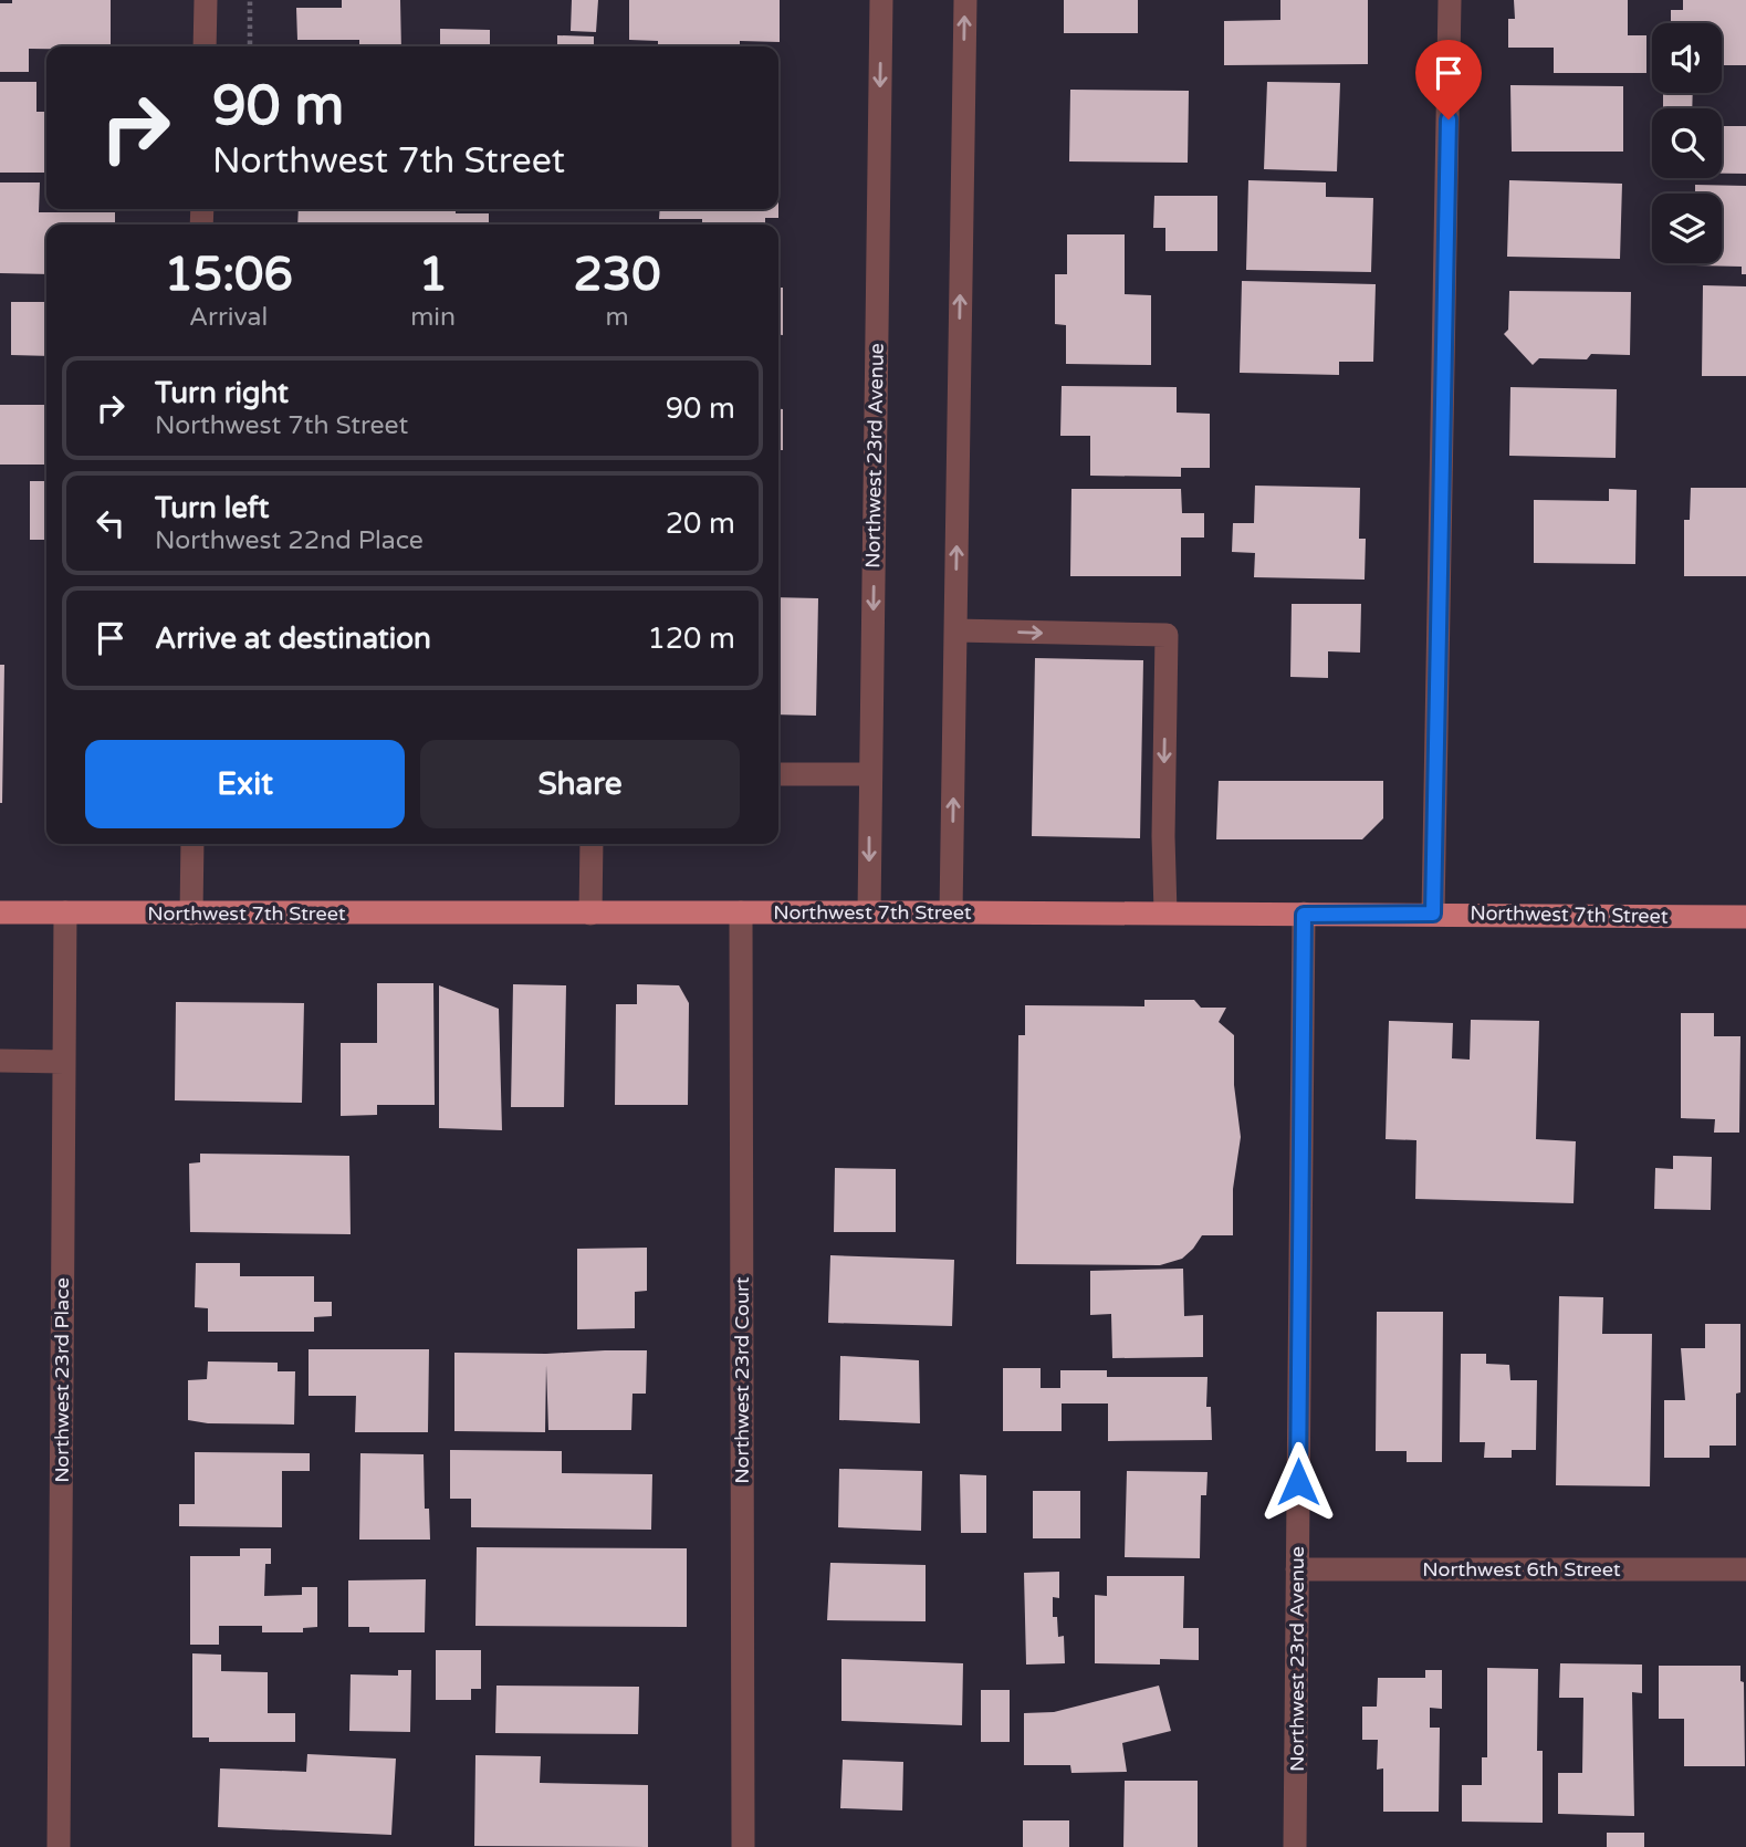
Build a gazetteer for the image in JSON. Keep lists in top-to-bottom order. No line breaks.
{"streets":{"main road":["Northwest 7th Street"],"street":["Northwest 23rd Avenue","Northwest 23rd Place","Northwest 23rd Court","Northwest 6th Street"]},"crossings":[["Northwest 23rd Avenue","Northwest 7th Street"],["Northwest 23rd Avenue","Northwest 6th Street"],["Northwest 7th Street","Northwest 23rd Place"],["Northwest 7th Street","Northwest 23rd Court"]],"page":{"turn":["90 m","Northwest 7th Street"],"eta":["15:06","Arrival","1","min","230","m"],"list":[{"name":"Turn right","note":"Northwest 7th Street","value":"90 m"},{"name":"Turn left","note":"Northwest 22nd Place","value":"20 m"},{"name":"Arrive at destination","value":"120 m"}],"buttons":["Exit","Share"]}}
